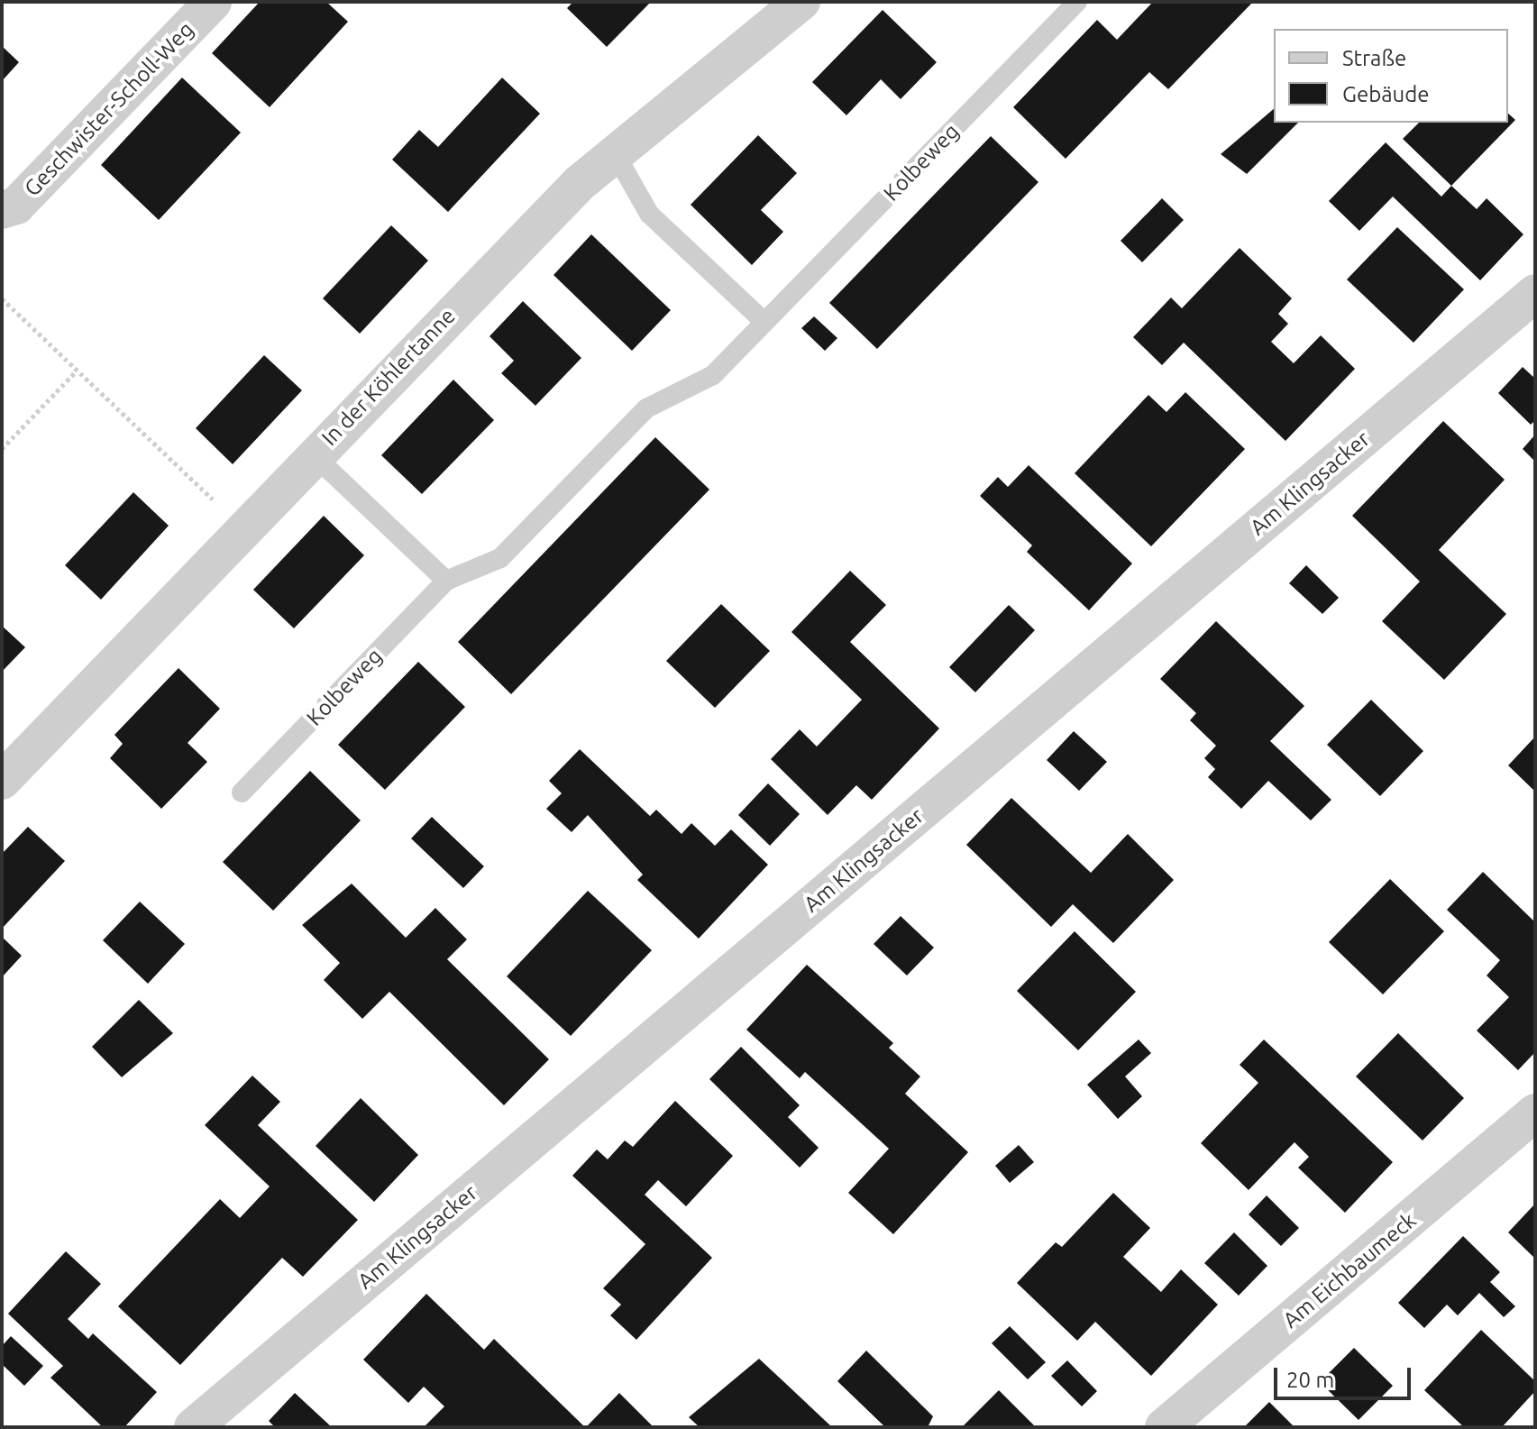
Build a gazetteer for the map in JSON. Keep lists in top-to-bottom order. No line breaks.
{"streets":{"street":["Geschwister-Scholl-Weg","In der Köhlertanne","Am Klingsacker","Am Eichbaumeck"],"lane":["Kolbeweg"]},"legend":["Straße","Gebäude"],"scale_bar":"20 m"}
